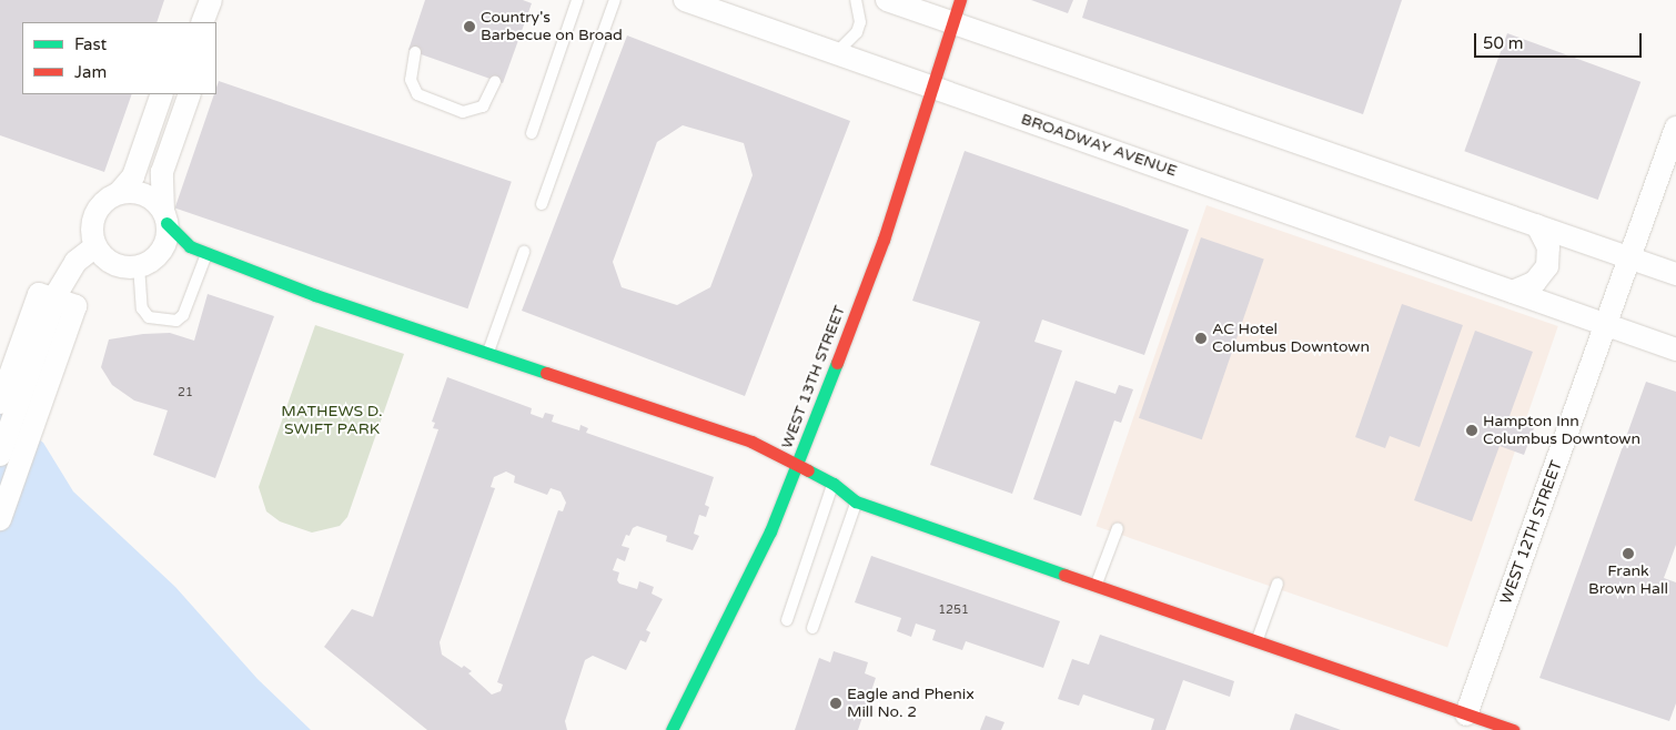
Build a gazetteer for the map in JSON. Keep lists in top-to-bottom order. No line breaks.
{"streets":{"street":["BROADWAY AVENUE","WEST 13TH STREET","WEST 12TH STREET"]},"crossings":[["BROADWAY AVENUE","WEST 13TH STREET"],["BROADWAY AVENUE","WEST 12TH STREET"]],"parks":["MATHEWS D. SWIFT PARK"],"places":["Country's Barbecue on Broad","AC Hotel Columbus Downtown","Hampton Inn Columbus Downtown","Frank Brown Hall","Eagle and Phenix Mill No. 2"],"house_numbers":["21","1251"],"legend":["Fast","Jam"],"scale_bar":"50 m"}
